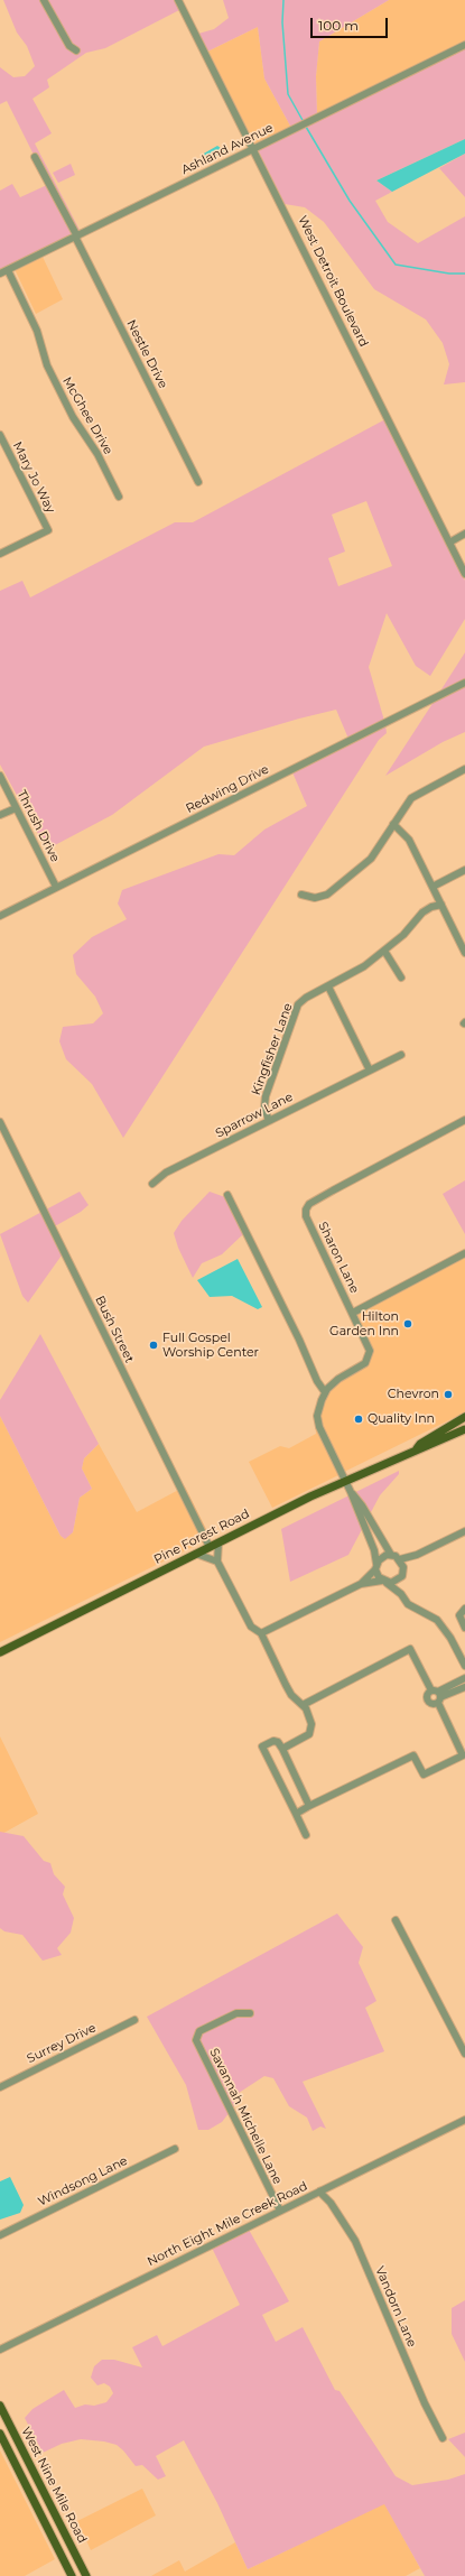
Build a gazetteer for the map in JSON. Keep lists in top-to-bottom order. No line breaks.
{"streets":{"main road":["Pine Forest Road","West Nine Mile Road"],"street":["Ashland Avenue","West Detroit Boulevard","Nestle Drive","McGhee Drive","Mary Jo Way","Redwing Drive","Thrush Drive","Kingfisher Lane","Sparrow Lane","Sharon Lane","Bush Street","Surrey Drive","Savannah Michelle Lane","Windsong Lane","North Eight Mile Creek Road","Vandorn Lane"]},"crossings":[["Ashland Avenue","West Detroit Boulevard"],["Ashland Avenue","Nestle Drive"],["Ashland Avenue","McGhee Drive"],["Redwing Drive","Thrush Drive"],["Kingfisher Lane","Sparrow Lane"],["Bush Street","Pine Forest Road"],["Savannah Michelle Lane","North Eight Mile Creek Road"],["North Eight Mile Creek Road","Vandorn Lane"]],"places":["Hilton Garden Inn","Full Gospel Worship Center","Chevron","Quality Inn"],"scale_bar":"100 m"}
